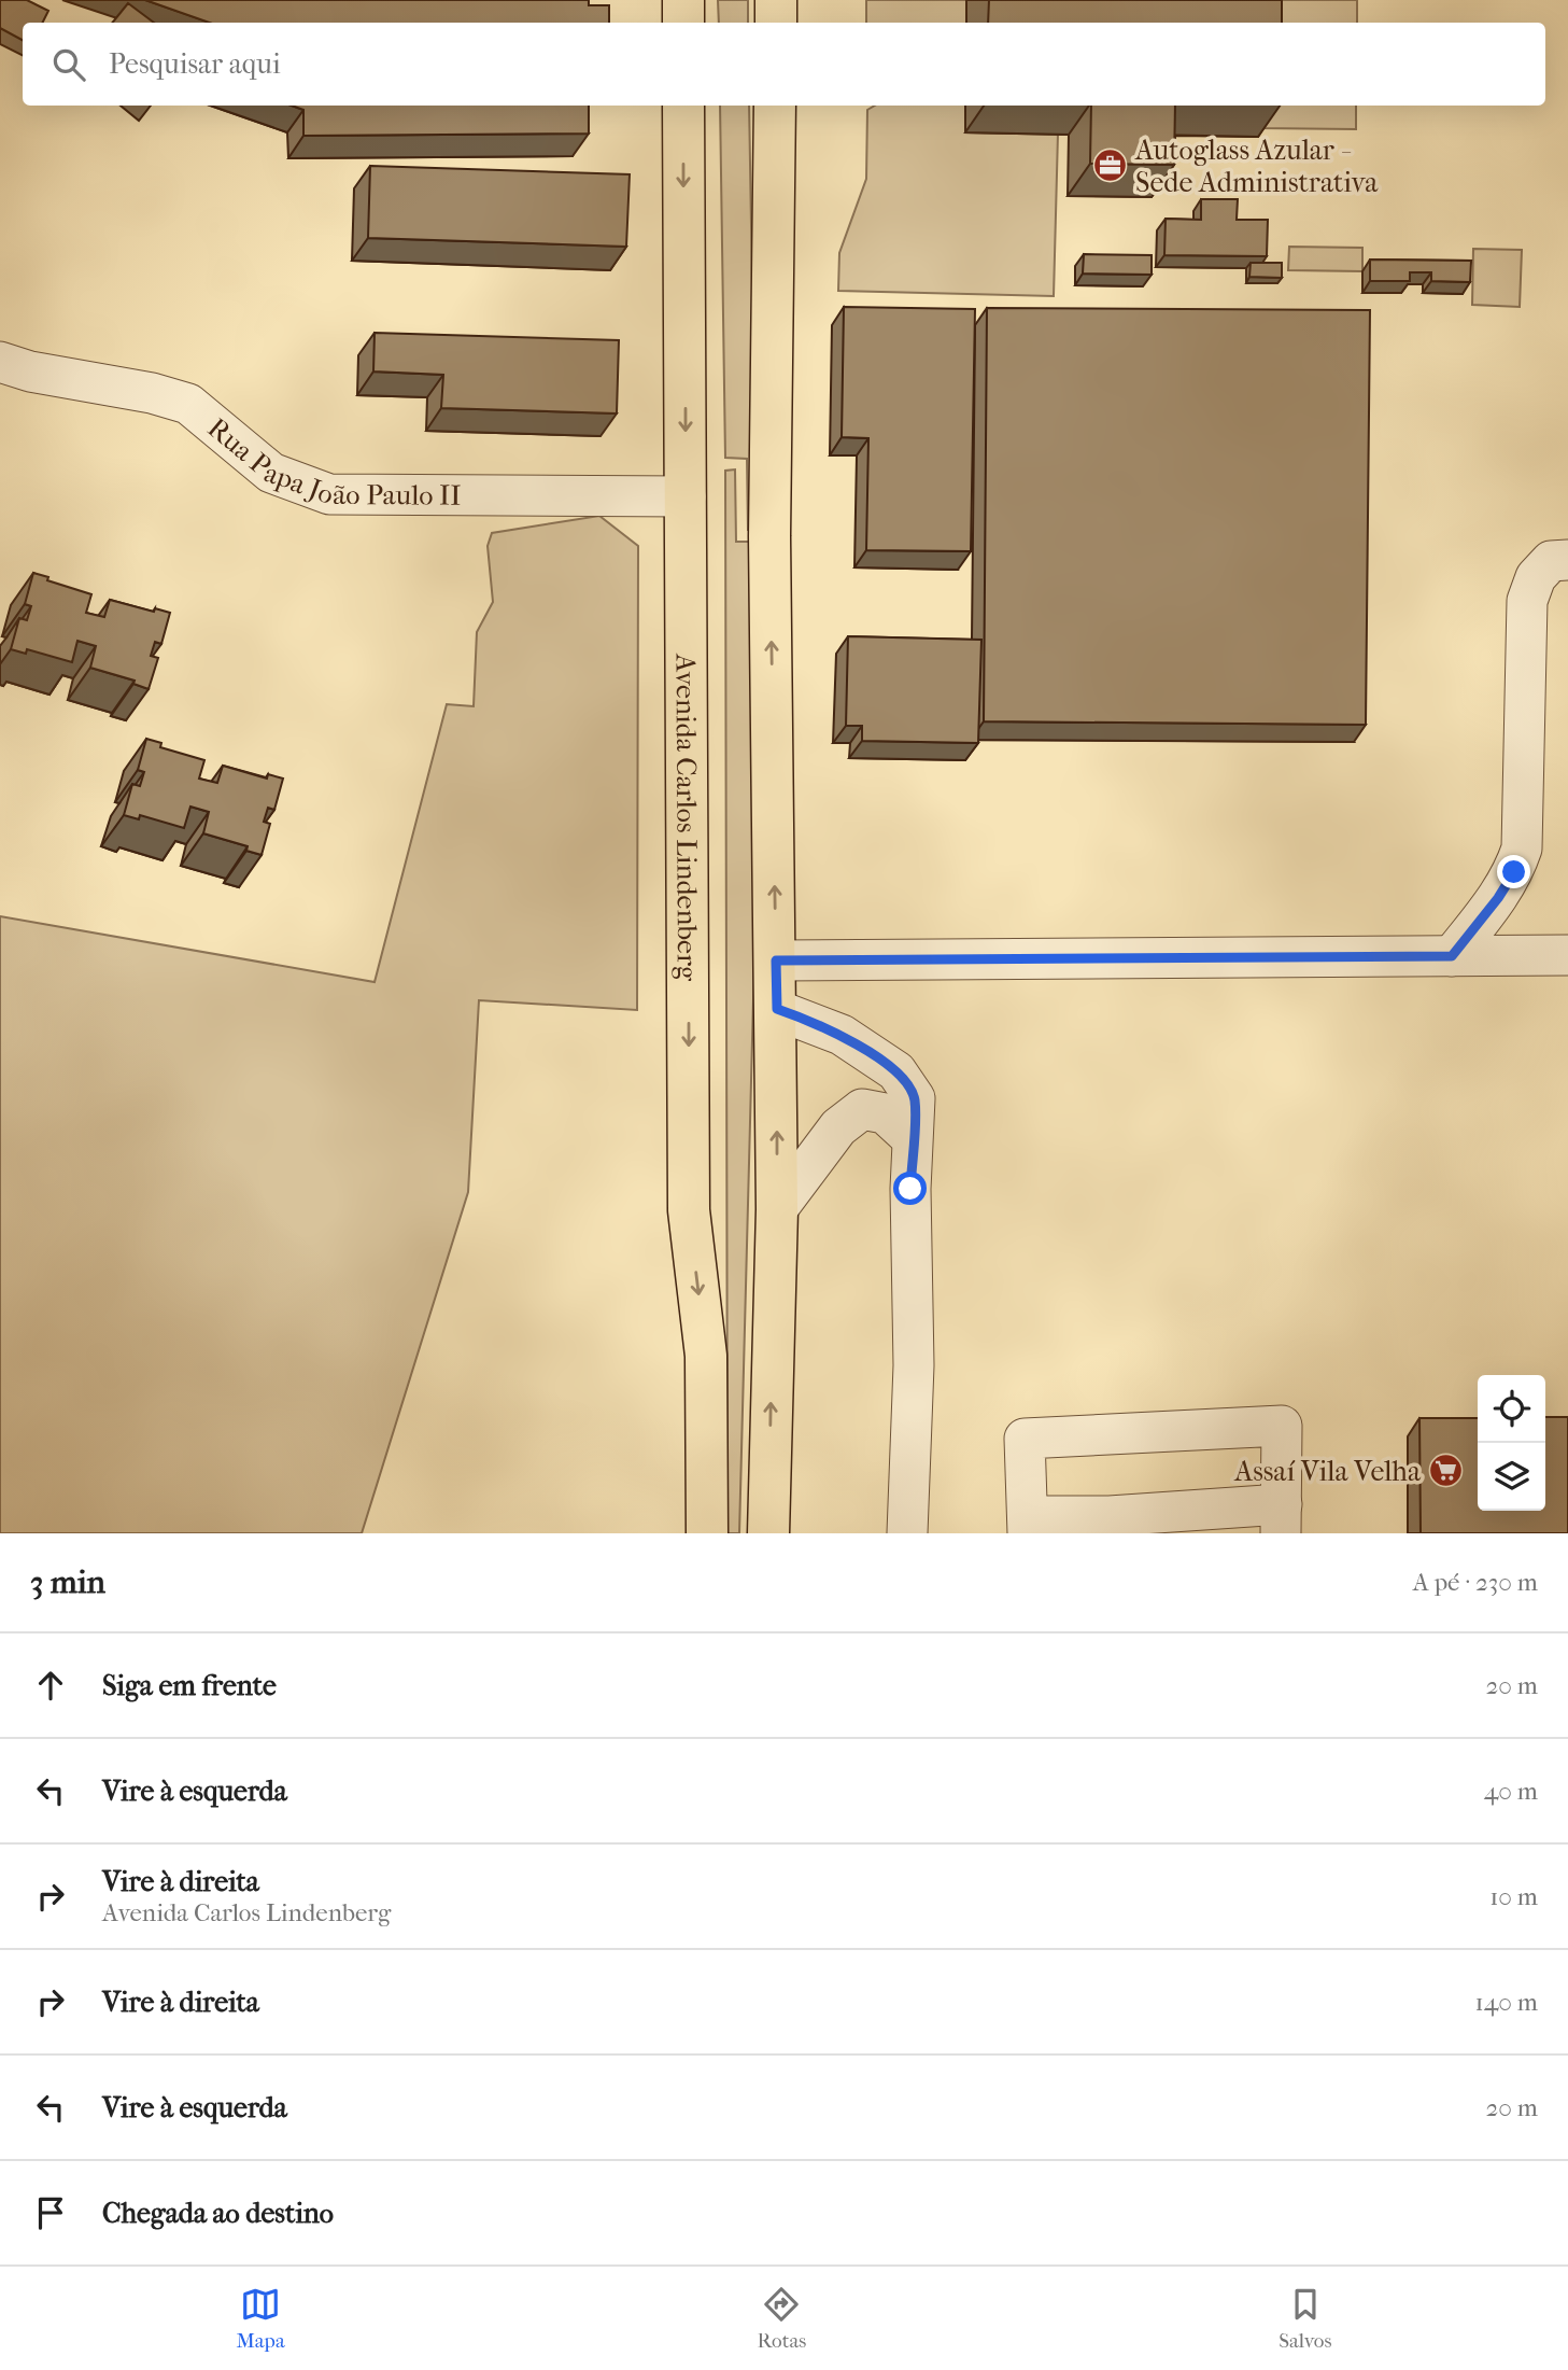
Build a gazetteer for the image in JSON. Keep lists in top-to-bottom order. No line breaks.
{"streets":{"main road":["Avenida Carlos Lindenberg"],"street":["Rua Papa João Paulo II"]},"crossings":[["Rua Papa João Paulo II","Avenida Carlos Lindenberg"]],"places":{"office":["Autoglass Azular - Sede Administrativa"],"supermarket":["Assaí Vila Velha"]},"page":{"search":"Pesquisar aqui","heading":["3 min","A pé · 230 m"],"list":[["Siga em frente","20 m"],["Vire à esquerda","40 m"],["Vire à direita","Avenida Carlos Lindenberg","10 m"],["Vire à direita","140 m"],["Vire à esquerda","20 m"],"Chegada ao destino"],"nav":["Mapa","Rotas","Salvos"]}}
